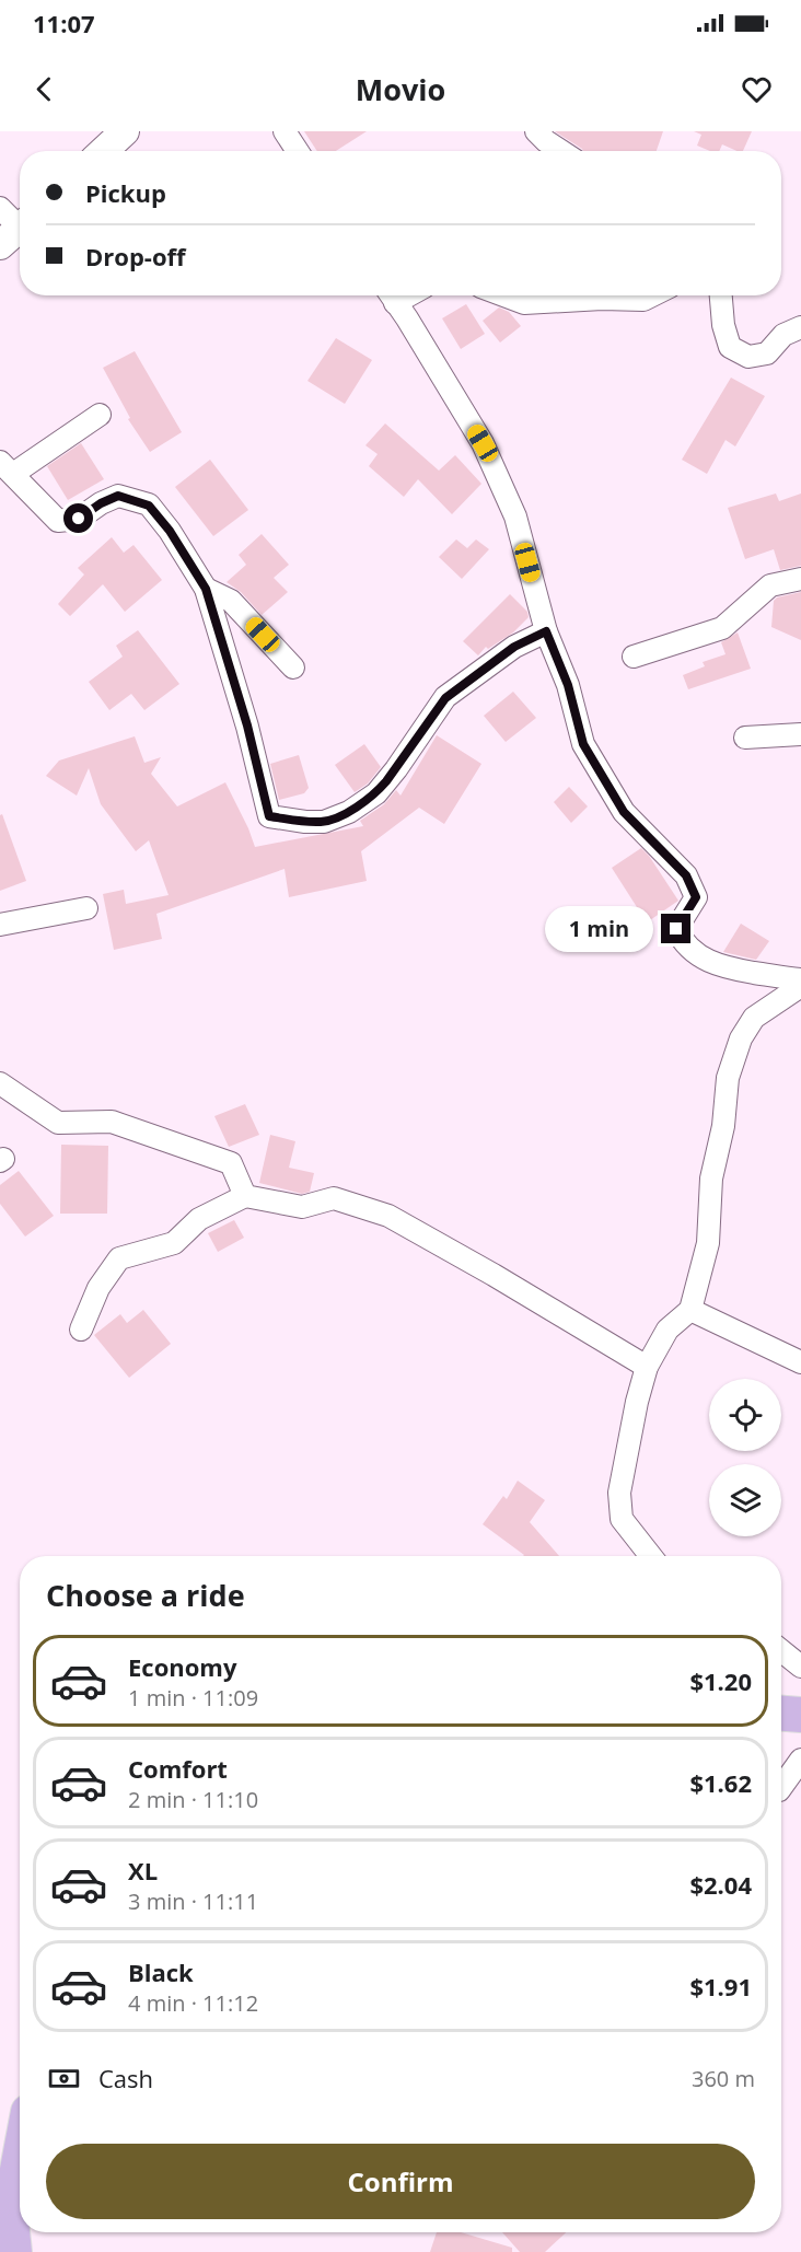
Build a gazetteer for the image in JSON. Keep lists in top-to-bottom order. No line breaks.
{"page":{"status":"11:07","header":"Movio","banner":["Pickup","Drop-off"],"bubble":"1 min","heading":"Choose a ride","list":[{"name":"Economy","note":"1 min · 11:09","value":"$1.20"},{"name":"Comfort","note":"2 min · 11:10","value":"$1.62"},{"name":"XL","note":"3 min · 11:11","value":"$2.04"},{"name":"Black","note":"4 min · 11:12","value":"$1.91"}],"pay":["Cash","360 m"],"buttons":"Confirm"}}
